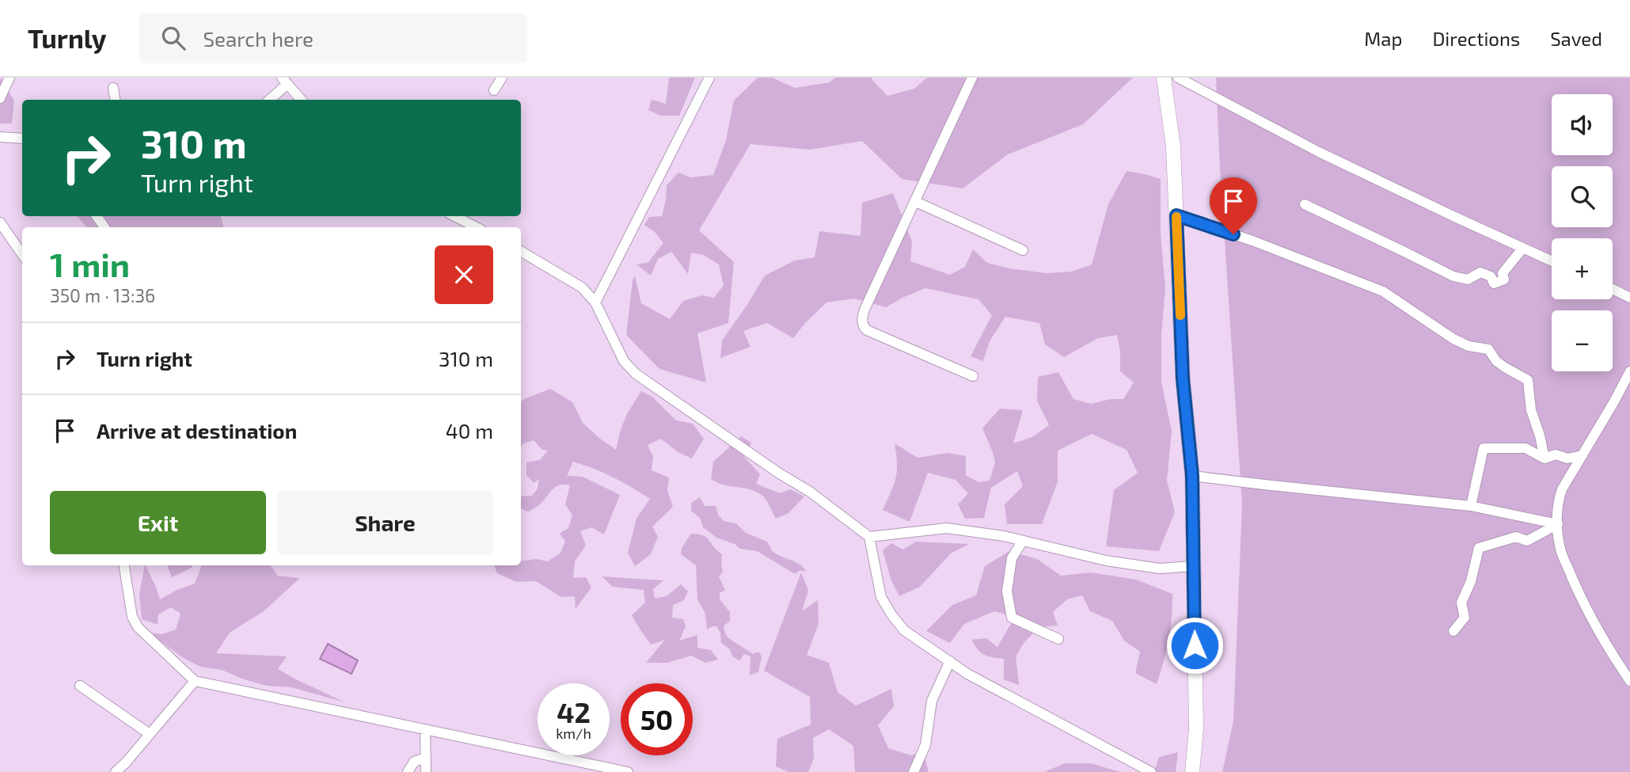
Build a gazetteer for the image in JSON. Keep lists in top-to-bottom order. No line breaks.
{"page":{"header":"Turnly","search":"Search here","nav":["Map","Directions","Saved"],"map_buttons":["+","−"],"turn":["310 m","Turn right"],"heading":["1 min","350 m · 13:36"],"list":[{"name":"Turn right","value":"310 m"},{"name":"Arrive at destination","value":"40 m"}],"buttons":["Exit","Share"],"speed":"42 km/h","limit":"50"}}
